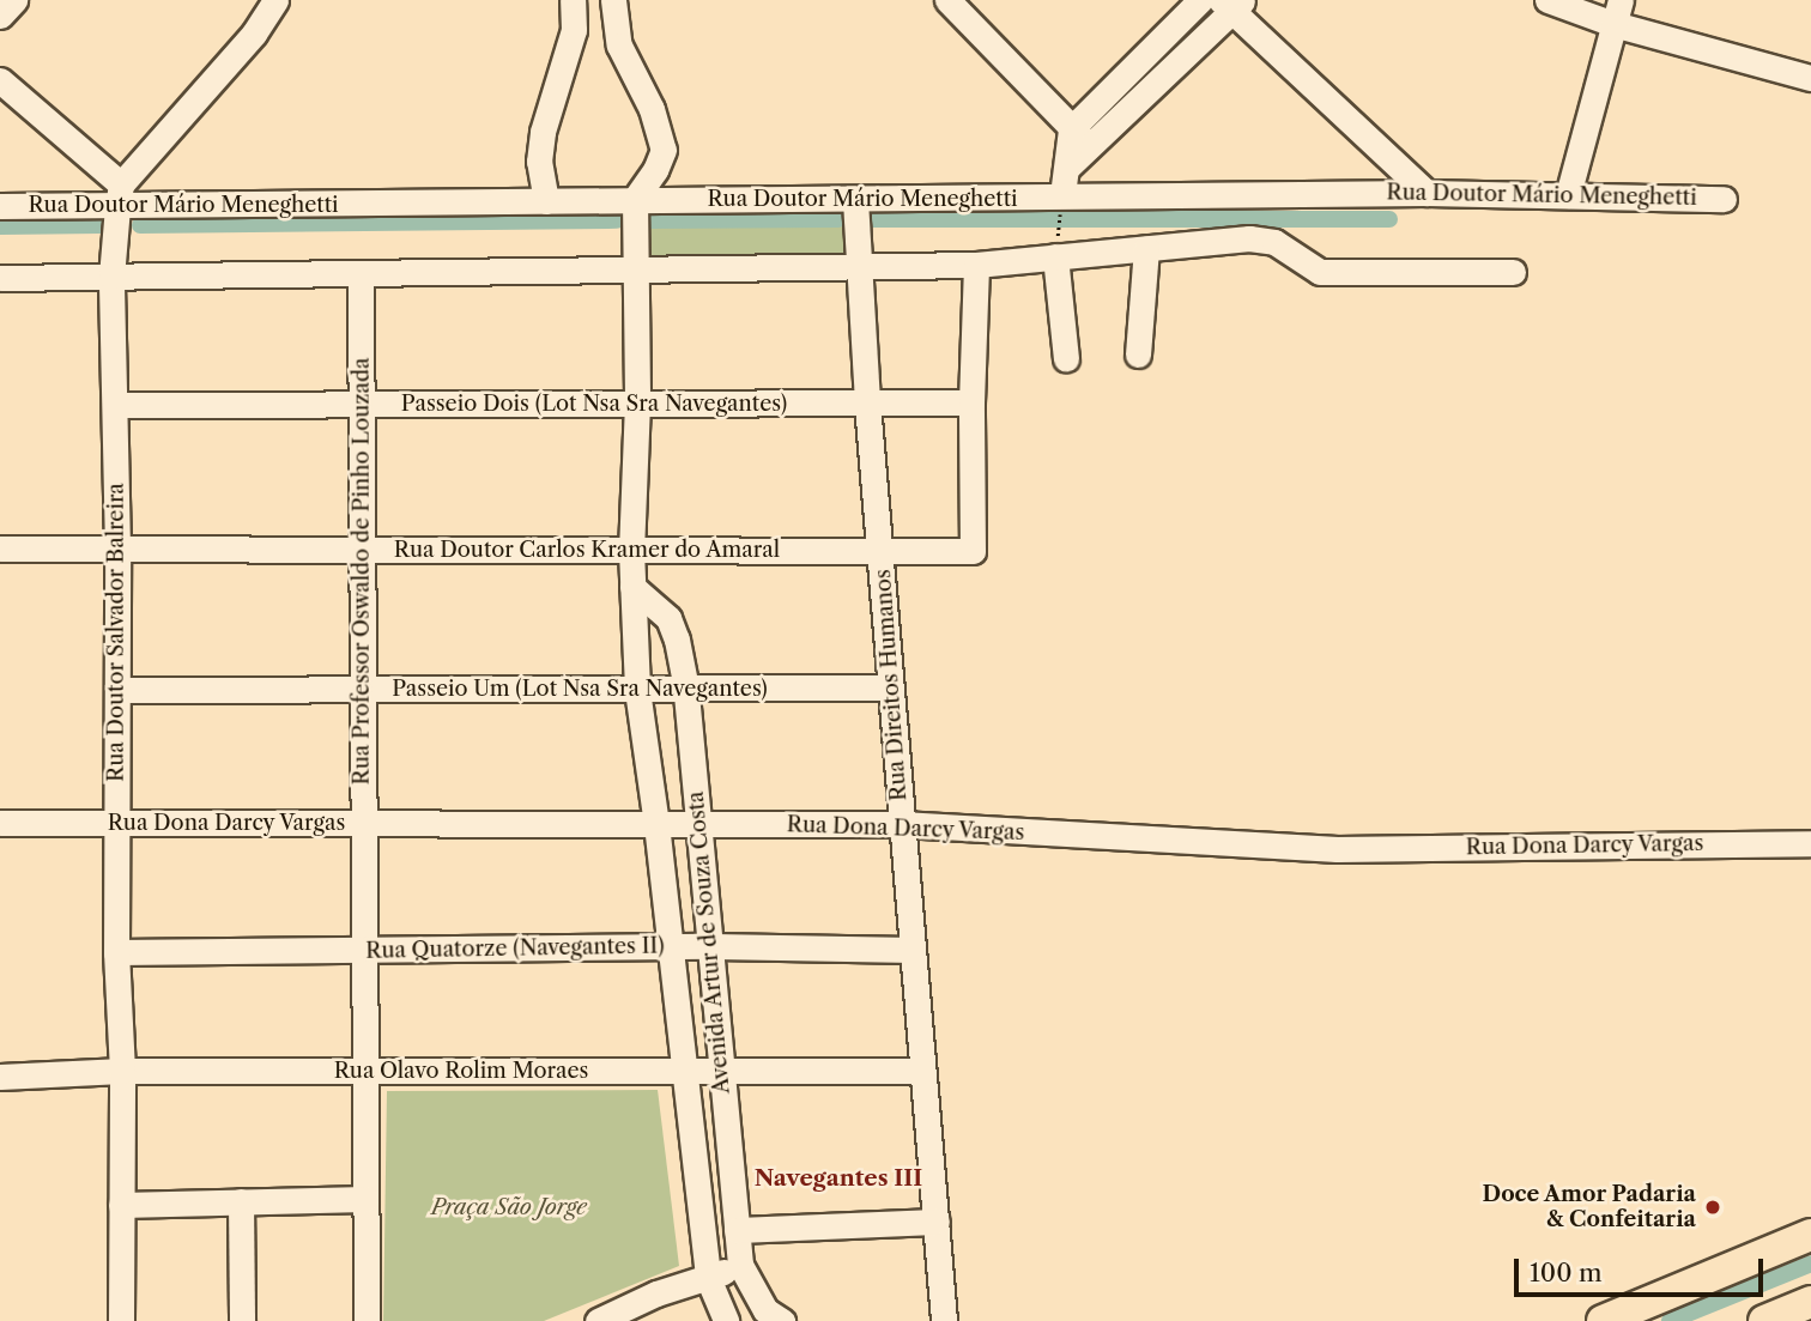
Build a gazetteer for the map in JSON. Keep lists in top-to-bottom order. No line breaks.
{"streets":{"street":["Rua Doutor Mário Meneghetti","Passeio Dois (Lot Nsa Sra Navegantes)","Rua Doutor Carlos Kramer do Amaral","Rua Professor Oswaldo de Pinho Louzada","Rua Doutor Salvador Balreira","Rua Direitos Humanos","Passeio Um (Lot Nsa Sra Navegantes)","Rua Dona Darcy Vargas","Avenida Artur de Souza Costa","Rua Quatorze (Navegantes II)","Rua Olavo Rolim Moraes"]},"crossings":[["Rua Doutor Mário Meneghetti","Rua Doutor Salvador Balreira"],["Rua Doutor Mário Meneghetti","Rua Direitos Humanos"],["Rua Doutor Mário Meneghetti","Avenida Artur de Souza Costa"],["Passeio Dois (Lot Nsa Sra Navegantes)","Rua Doutor Carlos Kramer do Amaral"],["Passeio Dois (Lot Nsa Sra Navegantes)","Rua Professor Oswaldo de Pinho Louzada"],["Passeio Dois (Lot Nsa Sra Navegantes)","Rua Doutor Salvador Balreira"],["Passeio Dois (Lot Nsa Sra Navegantes)","Rua Direitos Humanos"],["Passeio Dois (Lot Nsa Sra Navegantes)","Avenida Artur de Souza Costa"],["Rua Doutor Carlos Kramer do Amaral","Rua Professor Oswaldo de Pinho Louzada"],["Rua Doutor Carlos Kramer do Amaral","Rua Doutor Salvador Balreira"],["Rua Doutor Carlos Kramer do Amaral","Rua Direitos Humanos"],["Rua Doutor Carlos Kramer do Amaral","Avenida Artur de Souza Costa"],["Rua Professor Oswaldo de Pinho Louzada","Passeio Um (Lot Nsa Sra Navegantes)"],["Rua Professor Oswaldo de Pinho Louzada","Rua Dona Darcy Vargas"],["Rua Professor Oswaldo de Pinho Louzada","Rua Quatorze (Navegantes II)"],["Rua Professor Oswaldo de Pinho Louzada","Rua Olavo Rolim Moraes"],["Rua Doutor Salvador Balreira","Passeio Um (Lot Nsa Sra Navegantes)"],["Rua Doutor Salvador Balreira","Rua Dona Darcy Vargas"],["Rua Doutor Salvador Balreira","Rua Quatorze (Navegantes II)"],["Rua Doutor Salvador Balreira","Rua Olavo Rolim Moraes"],["Rua Direitos Humanos","Passeio Um (Lot Nsa Sra Navegantes)"],["Rua Direitos Humanos","Rua Dona Darcy Vargas"],["Rua Direitos Humanos","Rua Quatorze (Navegantes II)"],["Rua Direitos Humanos","Rua Olavo Rolim Moraes"],["Passeio Um (Lot Nsa Sra Navegantes)","Avenida Artur de Souza Costa"],["Rua Dona Darcy Vargas","Avenida Artur de Souza Costa"],["Avenida Artur de Souza Costa","Rua Quatorze (Navegantes II)"],["Avenida Artur de Souza Costa","Rua Olavo Rolim Moraes"]],"districts":["Navegantes III"],"parks":["Praça São Jorge"],"places":["Doce Amor Padaria & Confeitaria"],"scale_bar":"100 m"}
